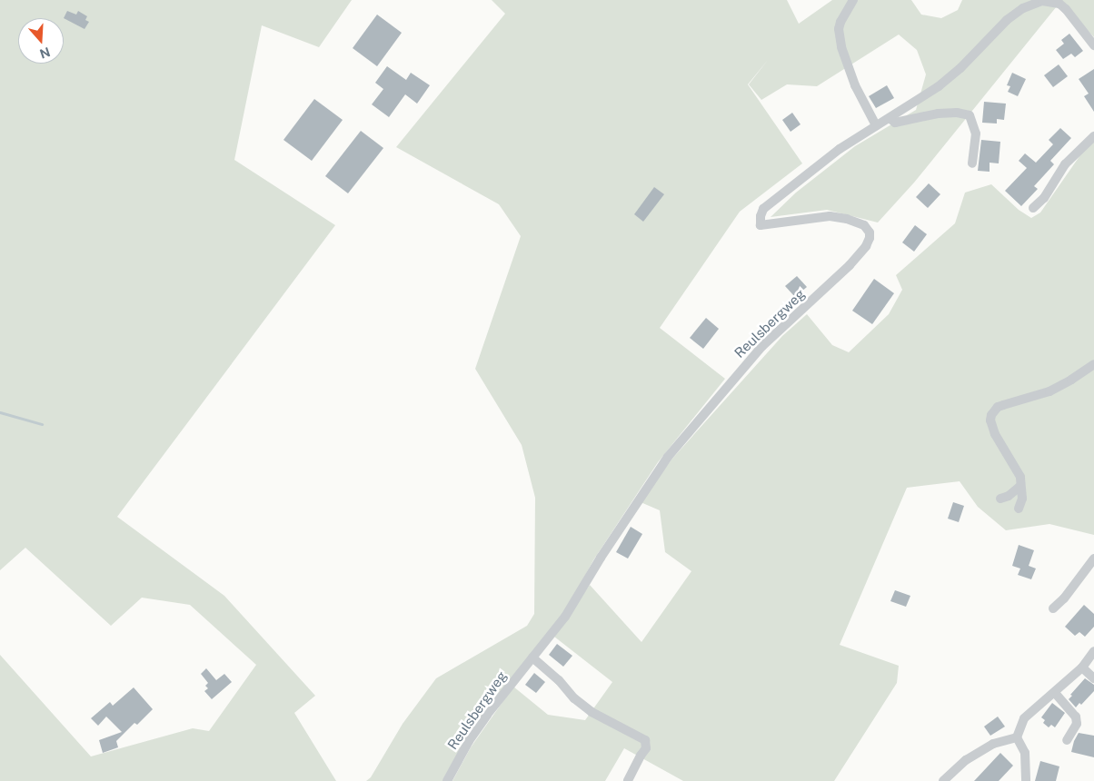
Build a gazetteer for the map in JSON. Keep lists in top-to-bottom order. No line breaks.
{"streets":{"street":["Reulsbergweg"]},"north":"bottom"}
